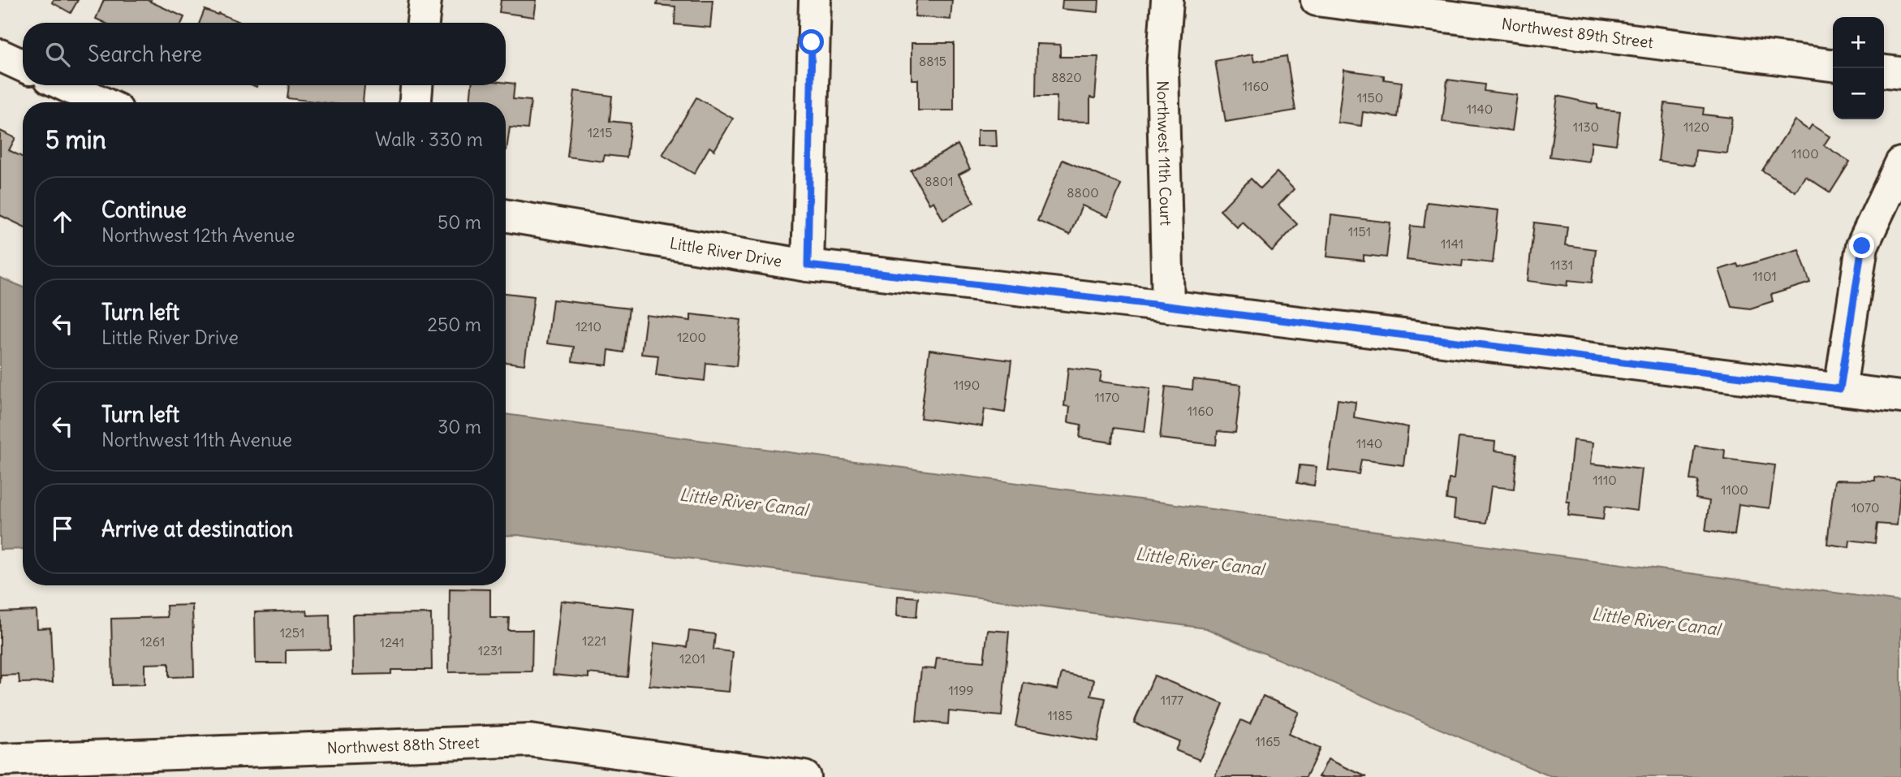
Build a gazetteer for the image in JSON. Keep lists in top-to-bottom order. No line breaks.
{"streets":{"street":["Northwest 89th Street","Northwest 11th Court","Little River Drive","Northwest 88th Street"]},"crossings":[["Northwest 11th Court","Little River Drive"]],"water":["Little River Canal"],"house_numbers":["8815","8820","1160","1150","1140","1130","1120","1215","1100","8801","8800","1151","1141","1131","1101","1210","1200","1190","1170","1160","1140","1110","1100","1070","1251","1221","1261","1241","1231","1201","1199","1177","1185","1165"],"page":{"map_buttons":["+","−"],"search":"Search here","heading":["5 min","Walk · 330 m"],"list":[["Continue","Northwest 12th Avenue","50 m"],["Turn left","Little River Drive","250 m"],["Turn left","Northwest 11th Avenue","30 m"],"Arrive at destination"]}}
